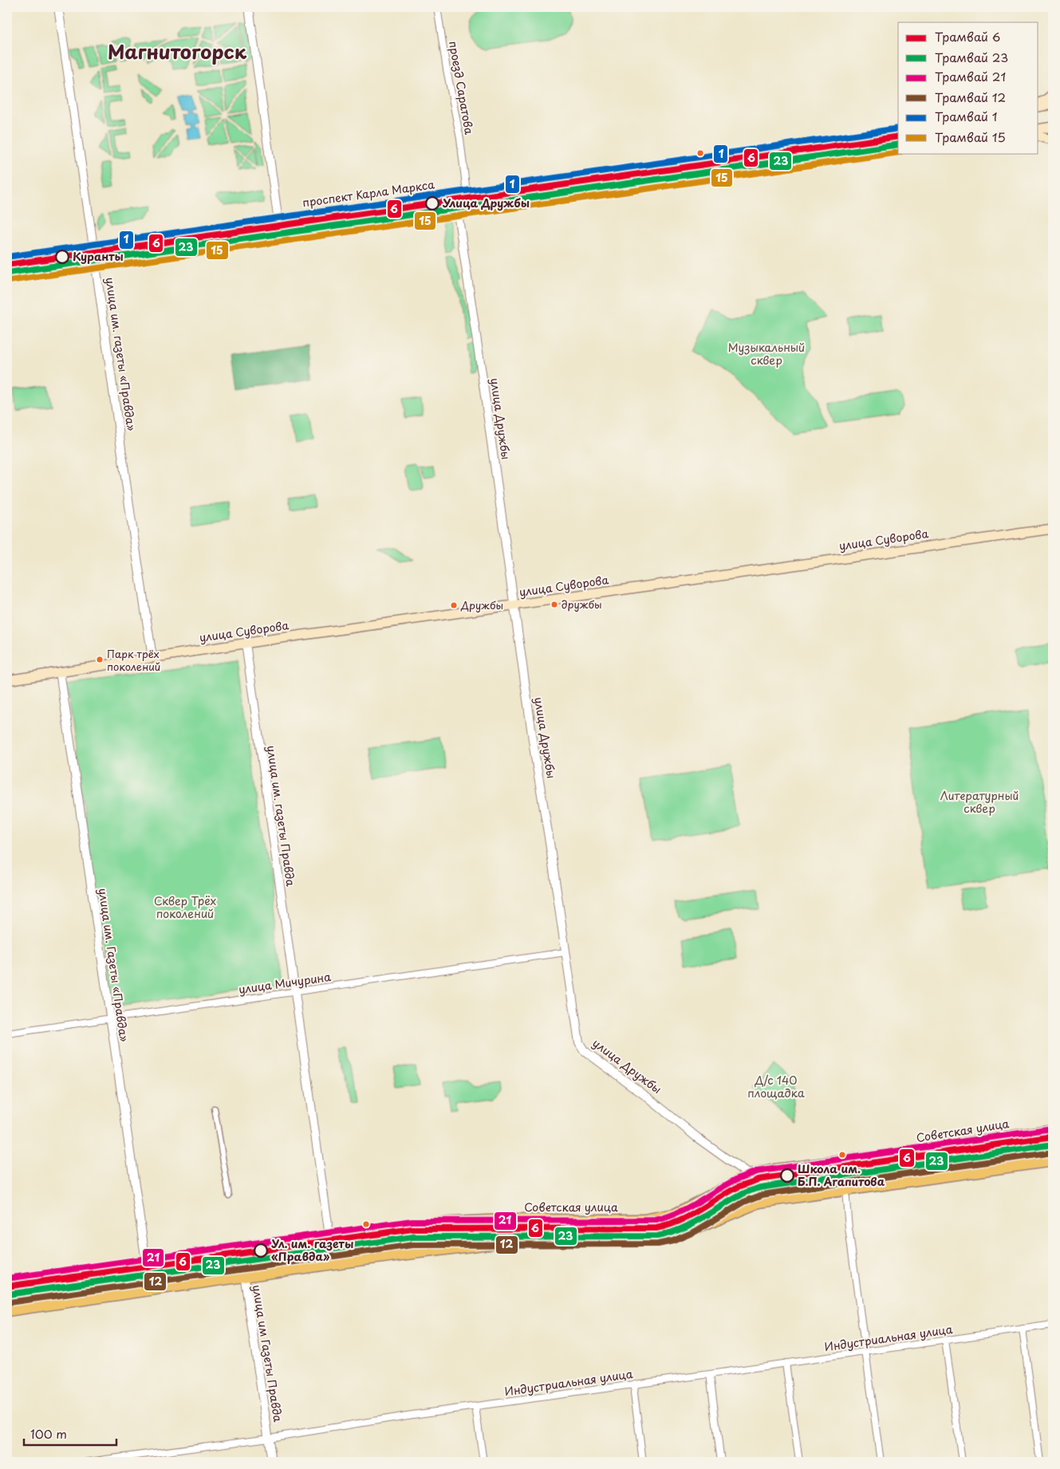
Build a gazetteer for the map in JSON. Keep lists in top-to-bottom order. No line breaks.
{"streets":{"main road":["проспект Карла Маркса","улица им. газеты «Правда»","улица Дружбы","улица Суворова","Советская улица"],"street":["проезд Саратова","улица им. газеты Правда","улица им. Газеты «Правда»","улица Мичурина","Индустриальная улица","улица им Газеты Правда"]},"crossings":[["проезд Саратова","проспект Карла Маркса"],["проспект Карла Маркса","улица им. газеты «Правда»"],["проспект Карла Маркса","улица Дружбы"],["улица им. газеты «Правда»","улица Суворова"],["улица Дружбы","улица Суворова"],["улица Дружбы","улица Мичурина"],["улица Дружбы","Советская улица"],["улица Суворова","улица им. газеты Правда"],["улица Суворова","улица им. Газеты «Правда»"],["улица им. газеты Правда","улица Мичурина"],["улица им. Газеты «Правда»","улица Мичурина"],["улица им. Газеты «Правда»","Советская улица"],["Советская улица","улица им Газеты Правда"],["Индустриальная улица","улица им Газеты Правда"]],"districts":["Магнитогорск"],"parks":["Музыкальный сквер","Литературный сквер","Сквер Трёх поколений","Д/с 140 площадка"],"places":["Улица Дружбы","Куранты","дружбы","Дружбы","Парк трёх поколений","Школа им. Б.П. Агапитова","Ул. им. газеты «Правда»"],"lines":["tram line 1","tram line 6","tram line 23","tram line 15","tram line 21","tram line 12"],"legend":["Трамвай 6","Трамвай 23","Трамвай 21","Трамвай 12","Трамвай 1","Трамвай 15"],"scale_bar":"100 m"}
